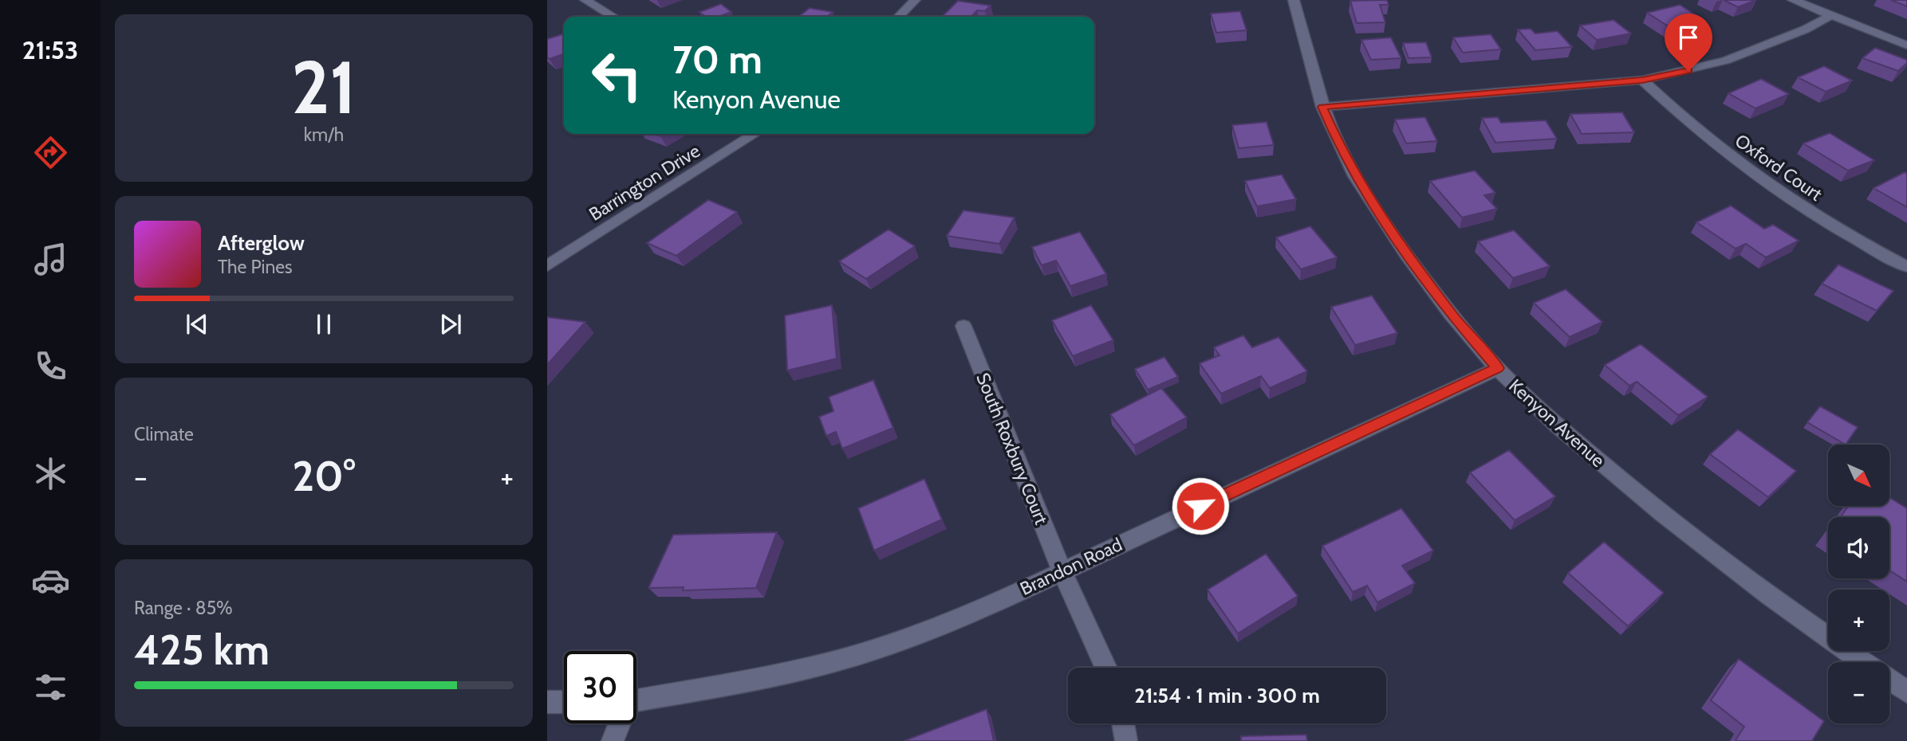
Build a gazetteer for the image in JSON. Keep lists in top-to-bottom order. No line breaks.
{"streets":{"street":["Oxford Court","Barrington Drive","Kenyon Avenue","South Roxbury Court","Brandon Road"]},"crossings":[["Kenyon Avenue","Brandon Road"],["South Roxbury Court","Brandon Road"]],"north":"bottom right","page":{"tabs":"21:53","tile":[["21","km/h"],"Climate",["Range · 85%","425 km"]],"turn":["70 m","Kenyon Avenue"],"song":["Afterglow","The Pines"],"map_buttons":["+","−"],"heat":["−","20°","+"],"limit":"30","trip":"21:54 · 1 min · 300 m"}}
